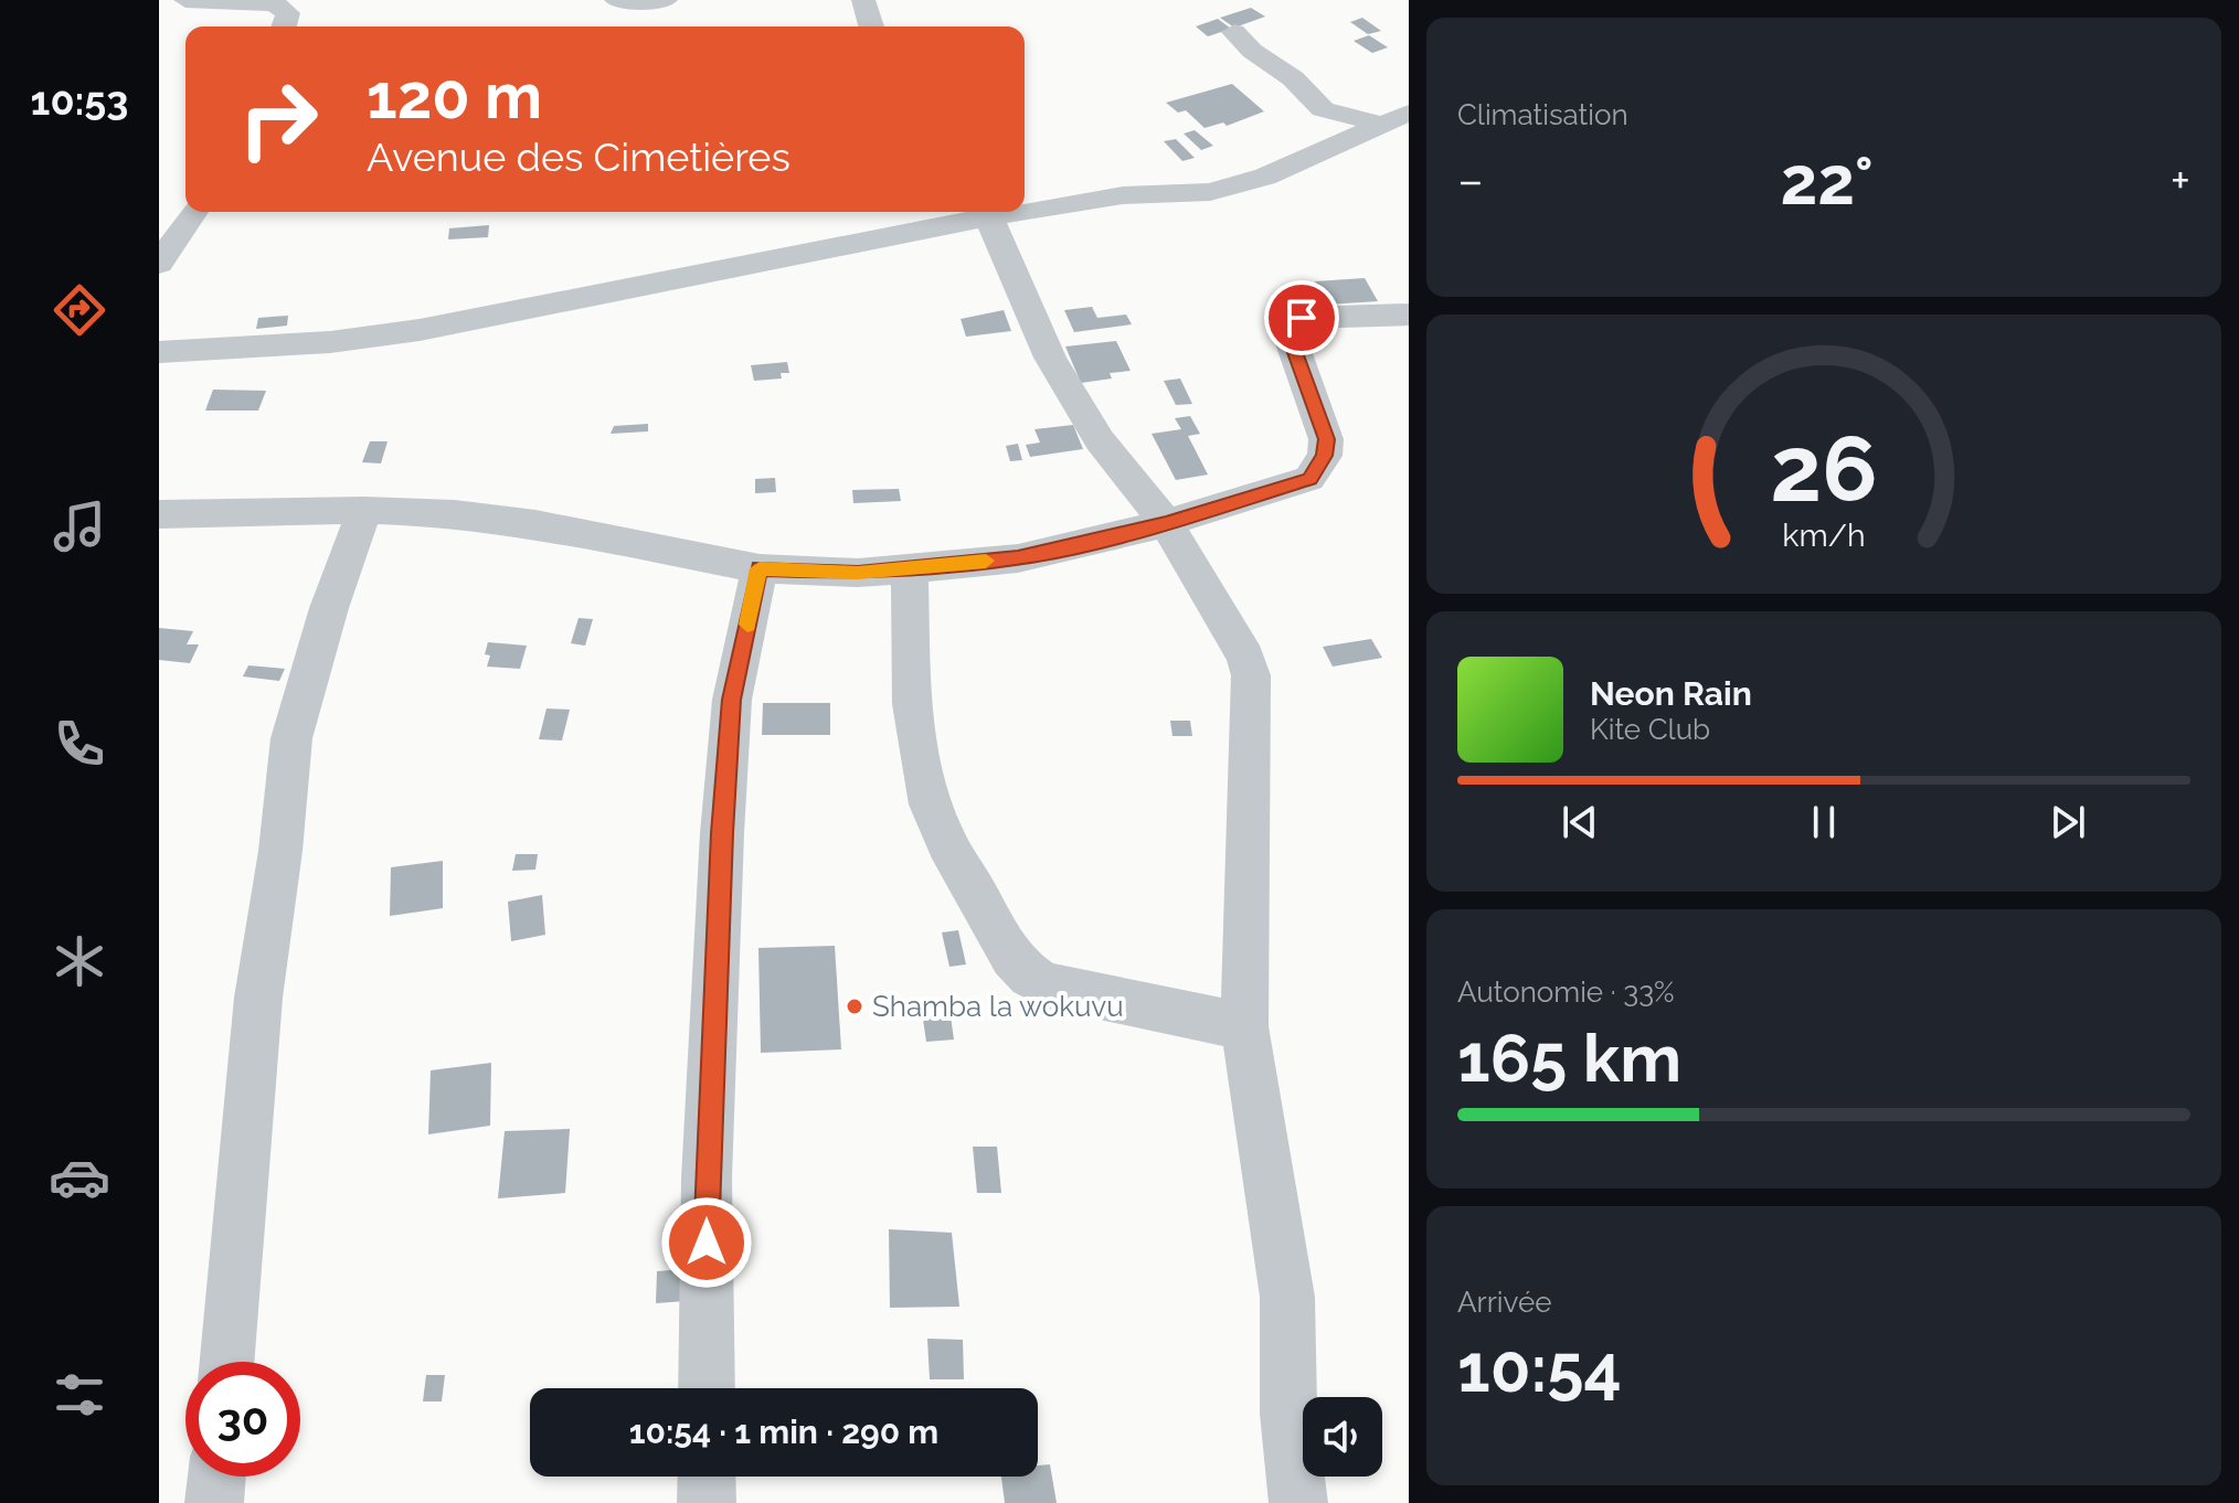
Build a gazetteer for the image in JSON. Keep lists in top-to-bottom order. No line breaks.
{"places":["Shamba la wokuvu"],"page":{"tabs":"10:53","tile":["Climatisation",["Autonomie · 33%","165 km"],["Arrivée","10:54"]],"turn":["120 m","Avenue des Cimetières"],"heat":["−","22°","+"],"song":["Neon Rain","Kite Club"],"limit":"30","trip":"10:54 · 1 min · 290 m","gauge":["26","km/h"]}}
